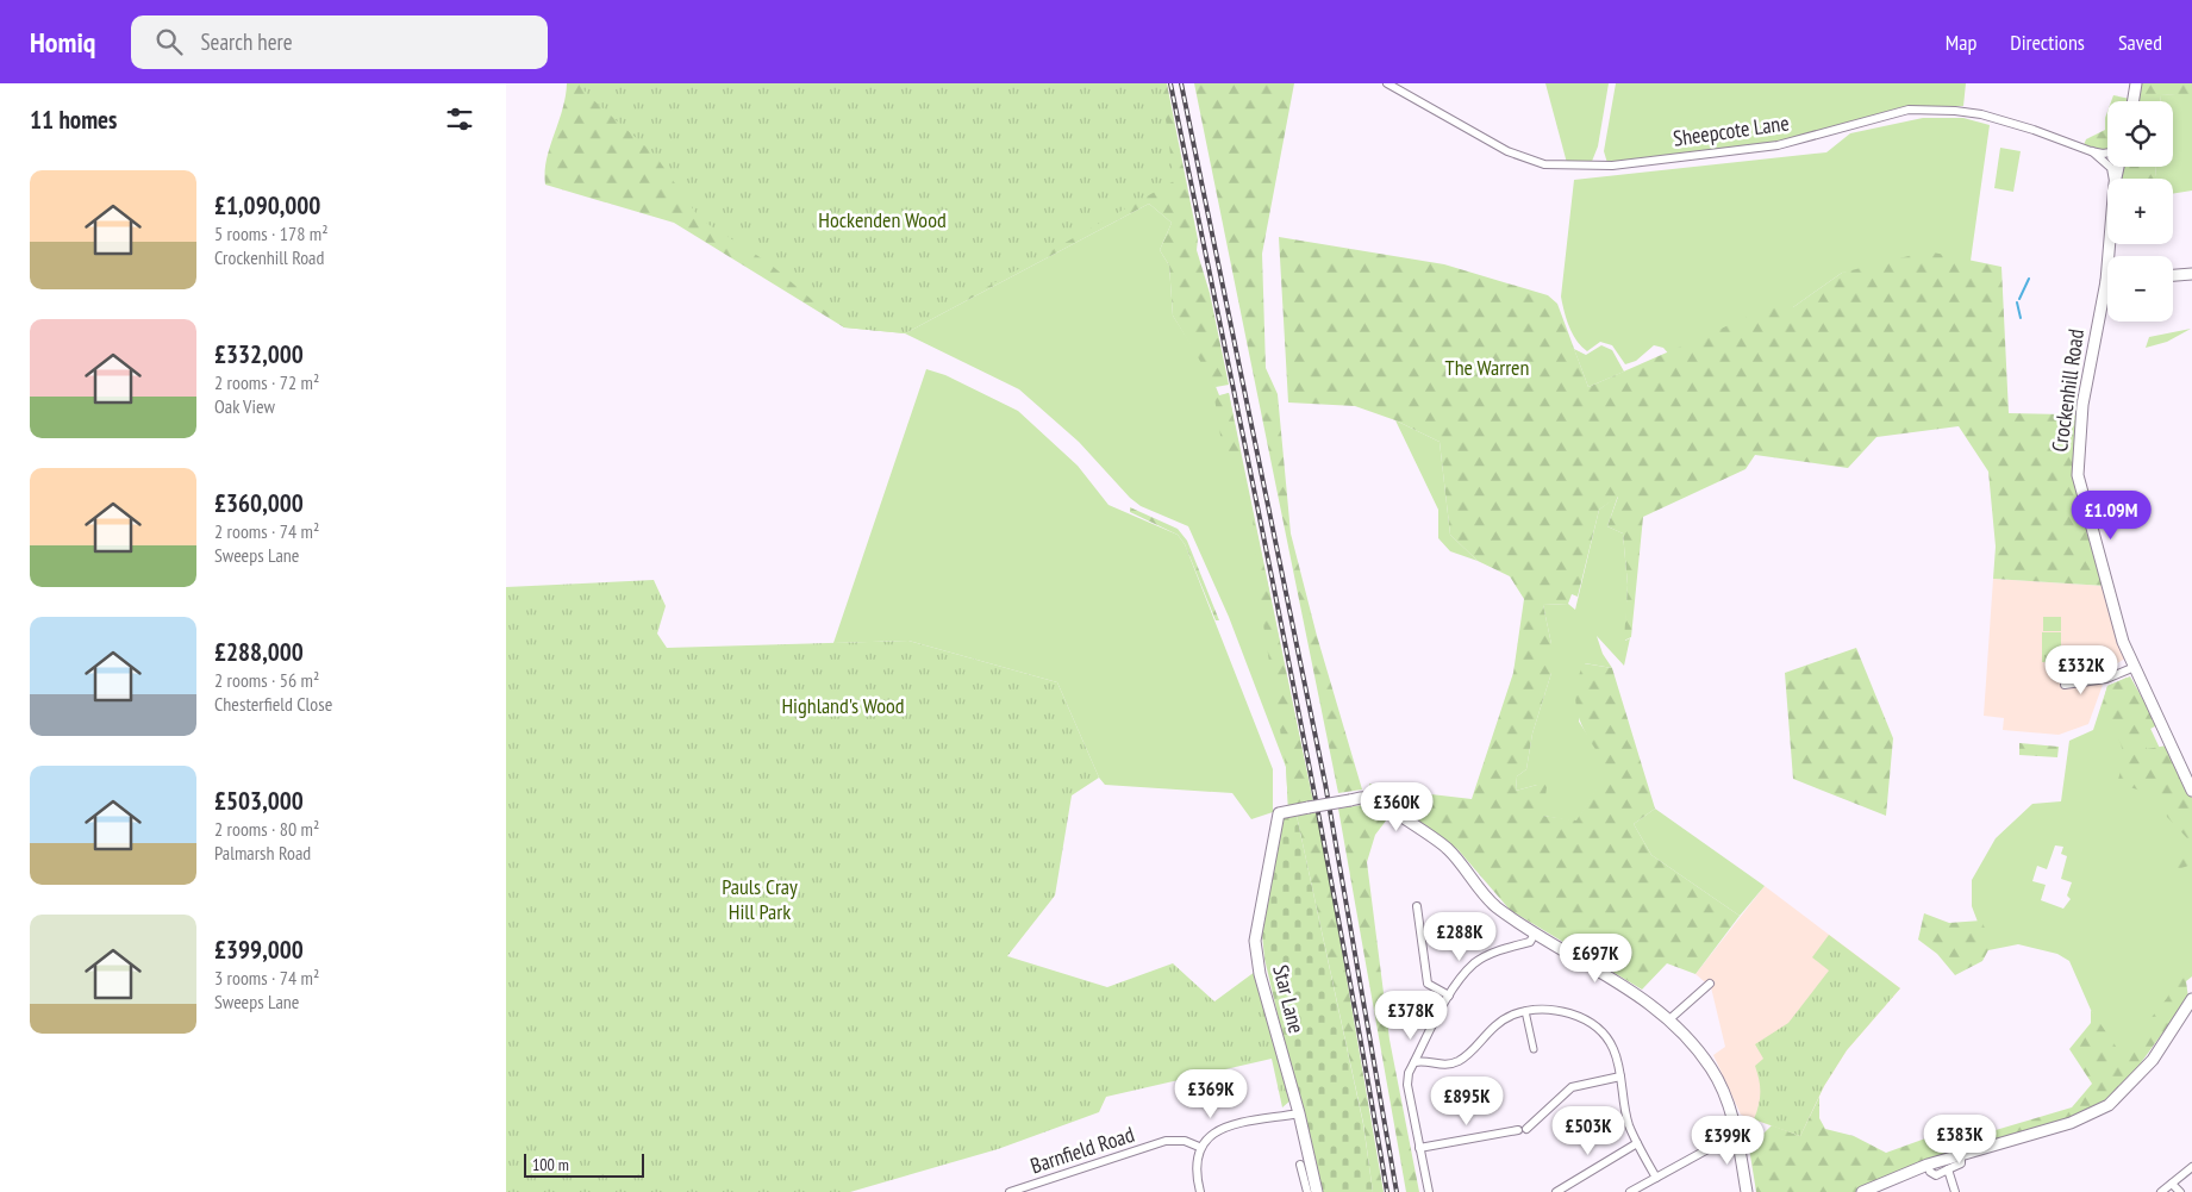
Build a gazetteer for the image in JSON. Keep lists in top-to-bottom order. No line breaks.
{"streets":{"street":["Sheepcote Lane","Crockenhill Road","Star Lane","Barnfield Road"]},"parks":["Hockenden Wood","The Warren","Highland's Wood","Pauls Cray Hill Park"],"scale_bar":"100 m","page":{"header":"Homiq","search":"Search here","nav":["Map","Directions","Saved"],"heading":"11 homes","map_buttons":["+","−"],"list":[{"name":"£1,090,000","note":"5 rooms · 178 m² · Crockenhill Road"},{"name":"£332,000","note":"2 rooms · 72 m² · Oak View"},{"name":"£360,000","note":"2 rooms · 74 m² · Sweeps Lane"},{"name":"£288,000","note":"2 rooms · 56 m² · Chesterfield Close"},{"name":"£503,000","note":"2 rooms · 80 m² · Palmarsh Road"},{"name":"£399,000","note":"3 rooms · 74 m² · Sweeps Lane"}],"price":["£1.09M","£332K","£360K","£288K","£697K","£378K","£369K","£895K","£503K","£383K","£399K"],"scale":"100 m"}}
